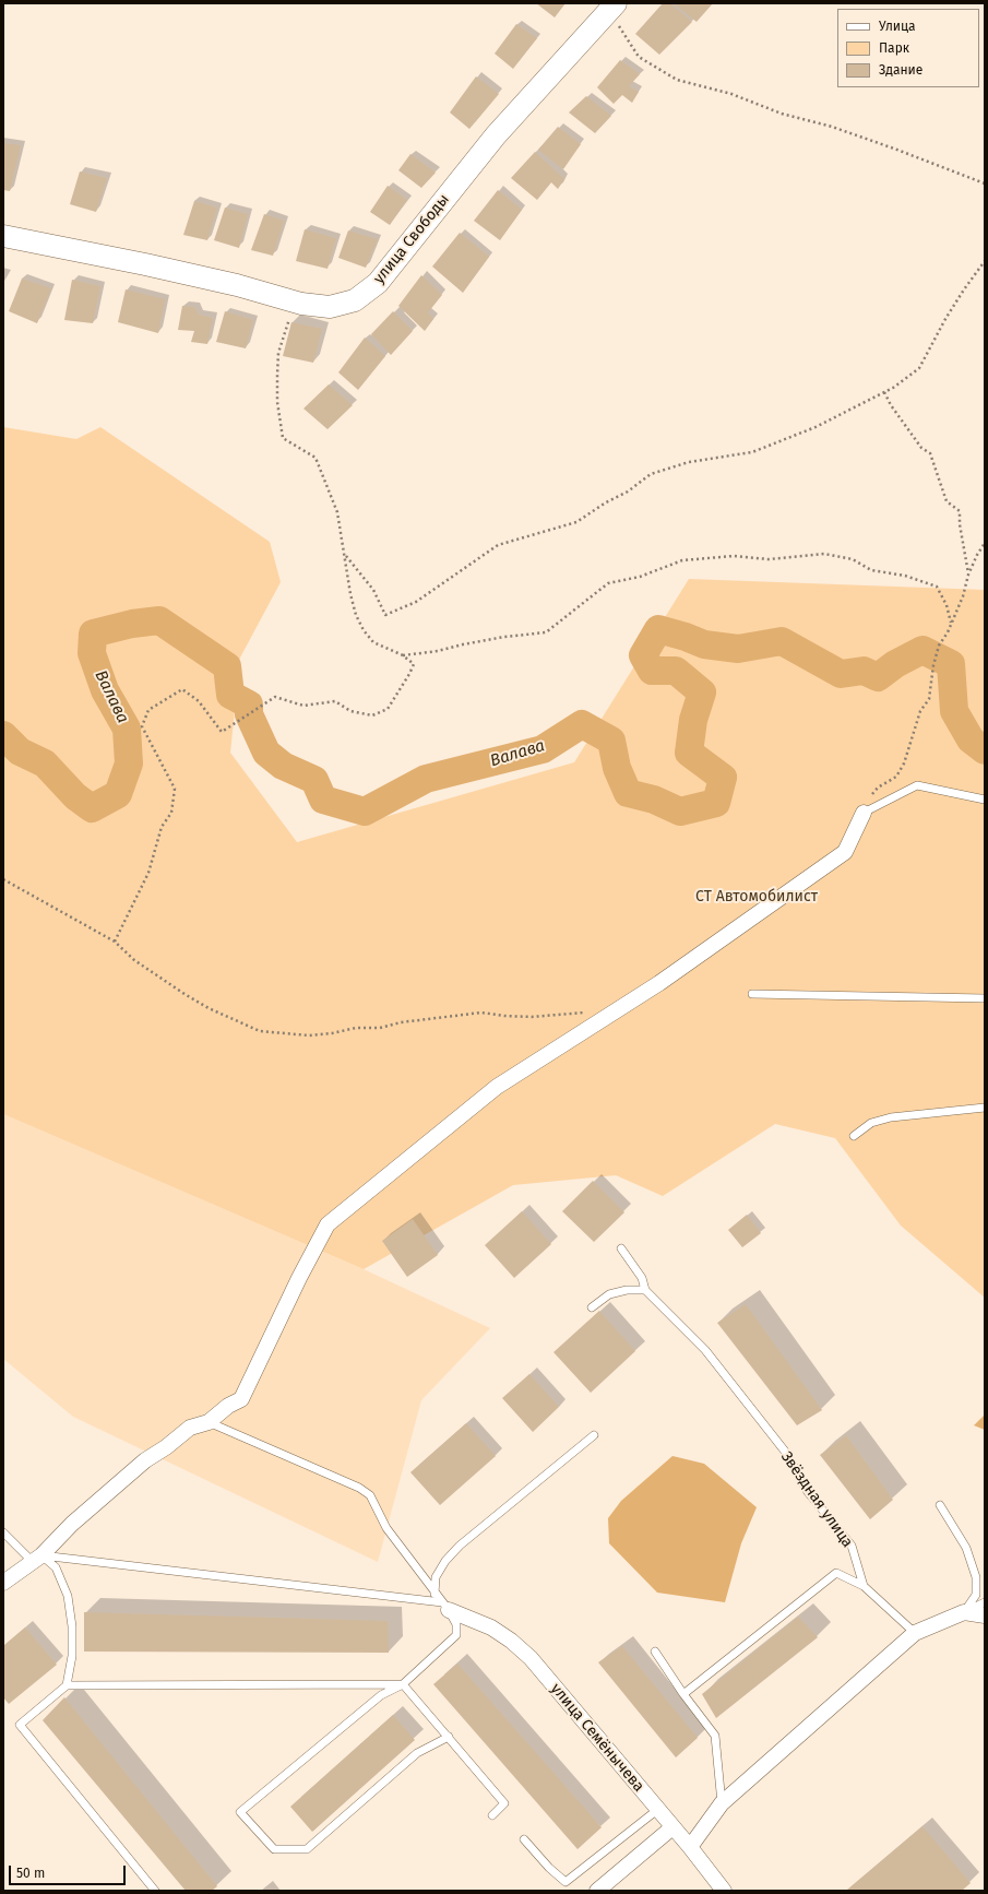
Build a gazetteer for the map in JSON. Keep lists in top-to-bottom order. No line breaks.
{"streets":{"main road":["улица Свободы"],"street":["улица Семёнычева"],"lane":["Звёздная улица"]},"water":["Валава"],"parks":["СТ Автомобилист"],"legend":["Улица","Парк","Здание"],"scale_bar":"50 m"}
